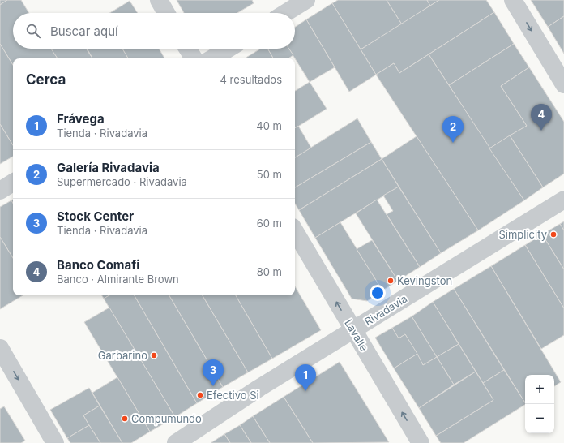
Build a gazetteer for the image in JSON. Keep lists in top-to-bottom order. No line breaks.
{"streets":{"street":["Rivadavia","Lavalle"]},"crossings":[["Rivadavia","Lavalle"]],"one_way":["Lavalle"],"places":["Simplicity","Kevingston","Garbarino","Efectivo Si","Compumundo"],"page":{"search":"Buscar aquí","heading":["Cerca","4 resultados"],"list":[{"mark":"1","name":"Frávega","note":"Tienda · Rivadavia","value":"40 m"},{"mark":"2","name":"Galería Rivadavia","note":"Supermercado · Rivadavia","value":"50 m"},{"mark":"3","name":"Stock Center","note":"Tienda · Rivadavia","value":"60 m"},{"mark":"4","name":"Banco Comafi","note":"Banco · Almirante Brown","value":"80 m"}],"pins":["4","2","3","1"],"map_buttons":["+","−"]}}
